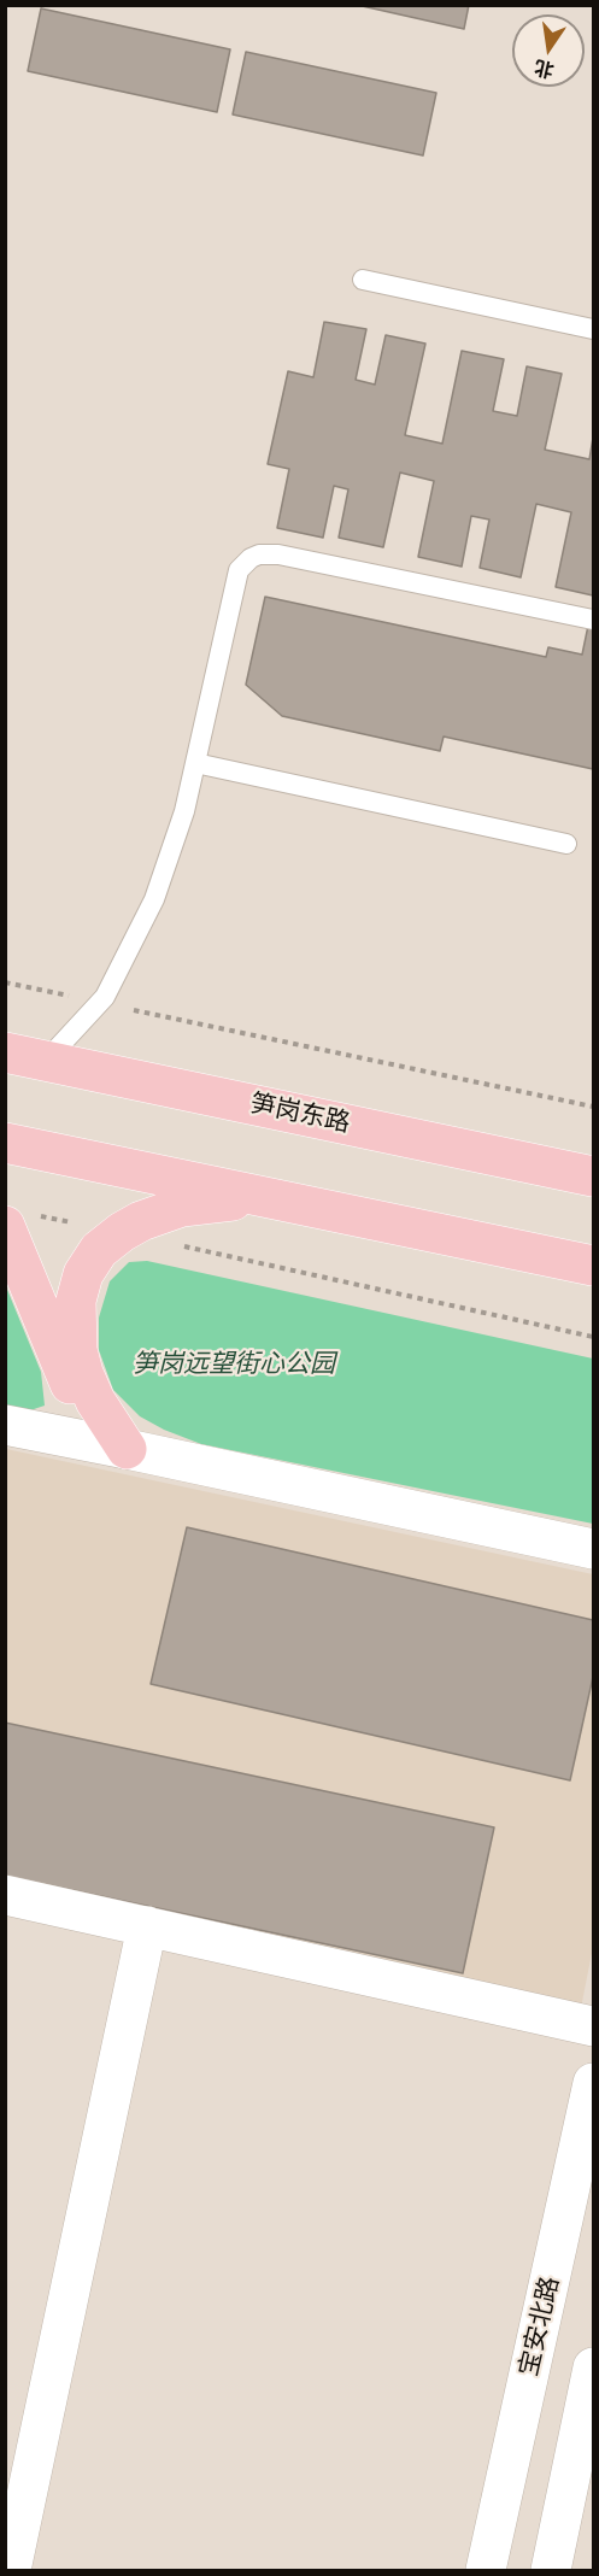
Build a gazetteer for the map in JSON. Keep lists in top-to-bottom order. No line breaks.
{"streets":{"main road":["笋岗东路"],"street":["宝安北路"]},"parks":["笋岗远望街心公园"],"north":"bottom"}
